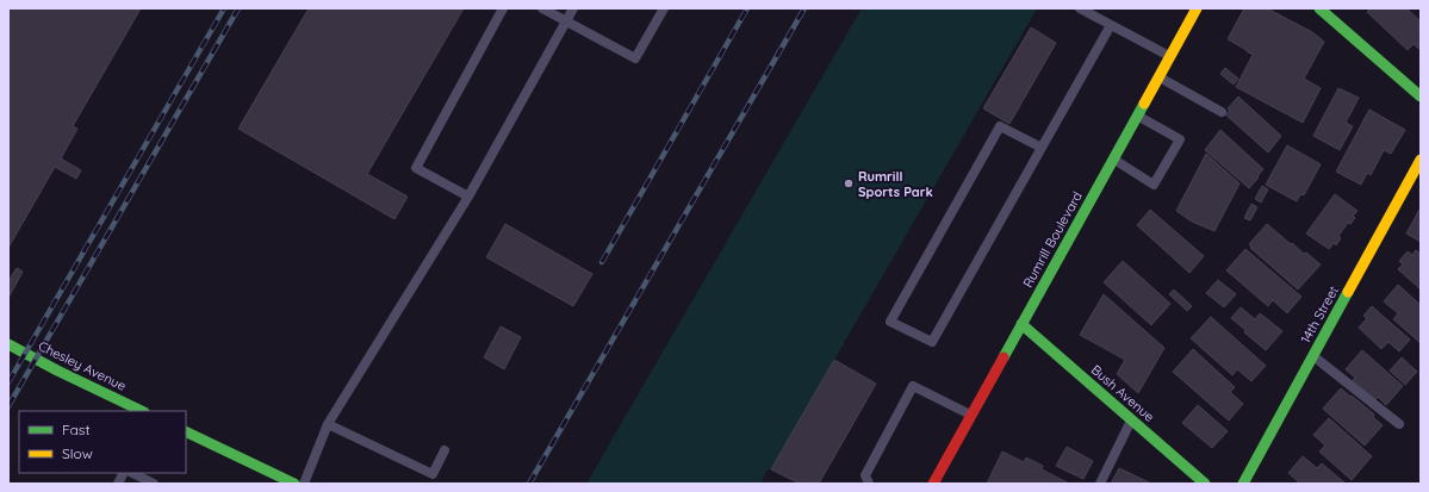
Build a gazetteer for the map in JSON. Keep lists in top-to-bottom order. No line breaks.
{"streets":{"street":["Rumrill Boulevard","14th Street","Chesley Avenue","Bush Avenue"]},"crossings":[["Rumrill Boulevard","Bush Avenue"]],"places":["Rumrill Sports Park"],"legend":["Fast","Slow"]}
